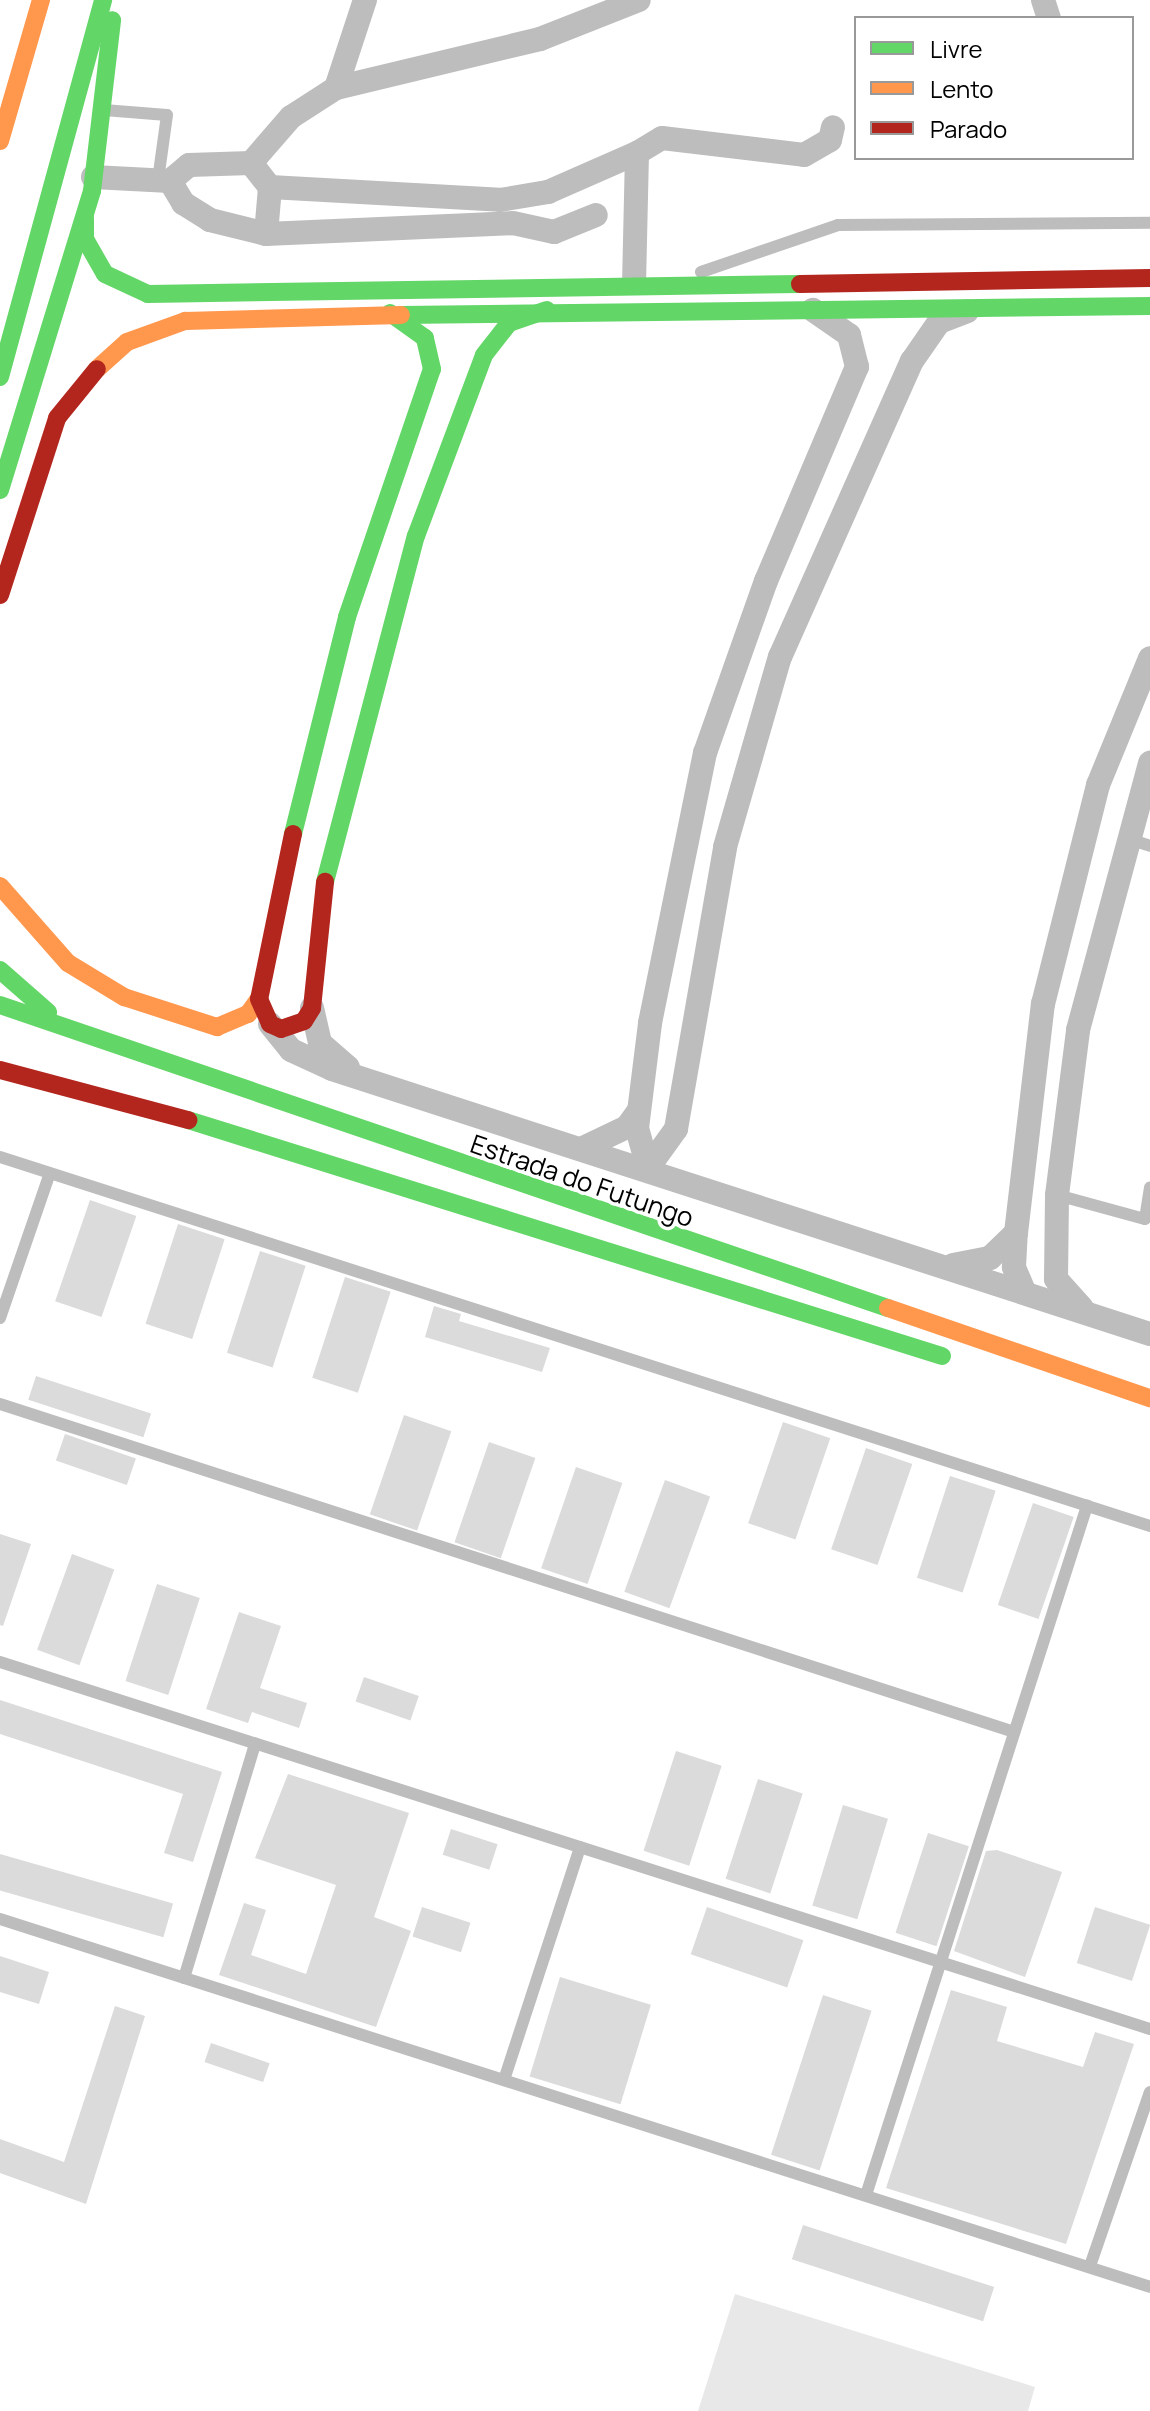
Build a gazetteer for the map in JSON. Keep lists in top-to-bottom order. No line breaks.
{"streets":{"main road":["Estrada do Futungo"]},"legend":["Livre","Lento","Parado"]}
